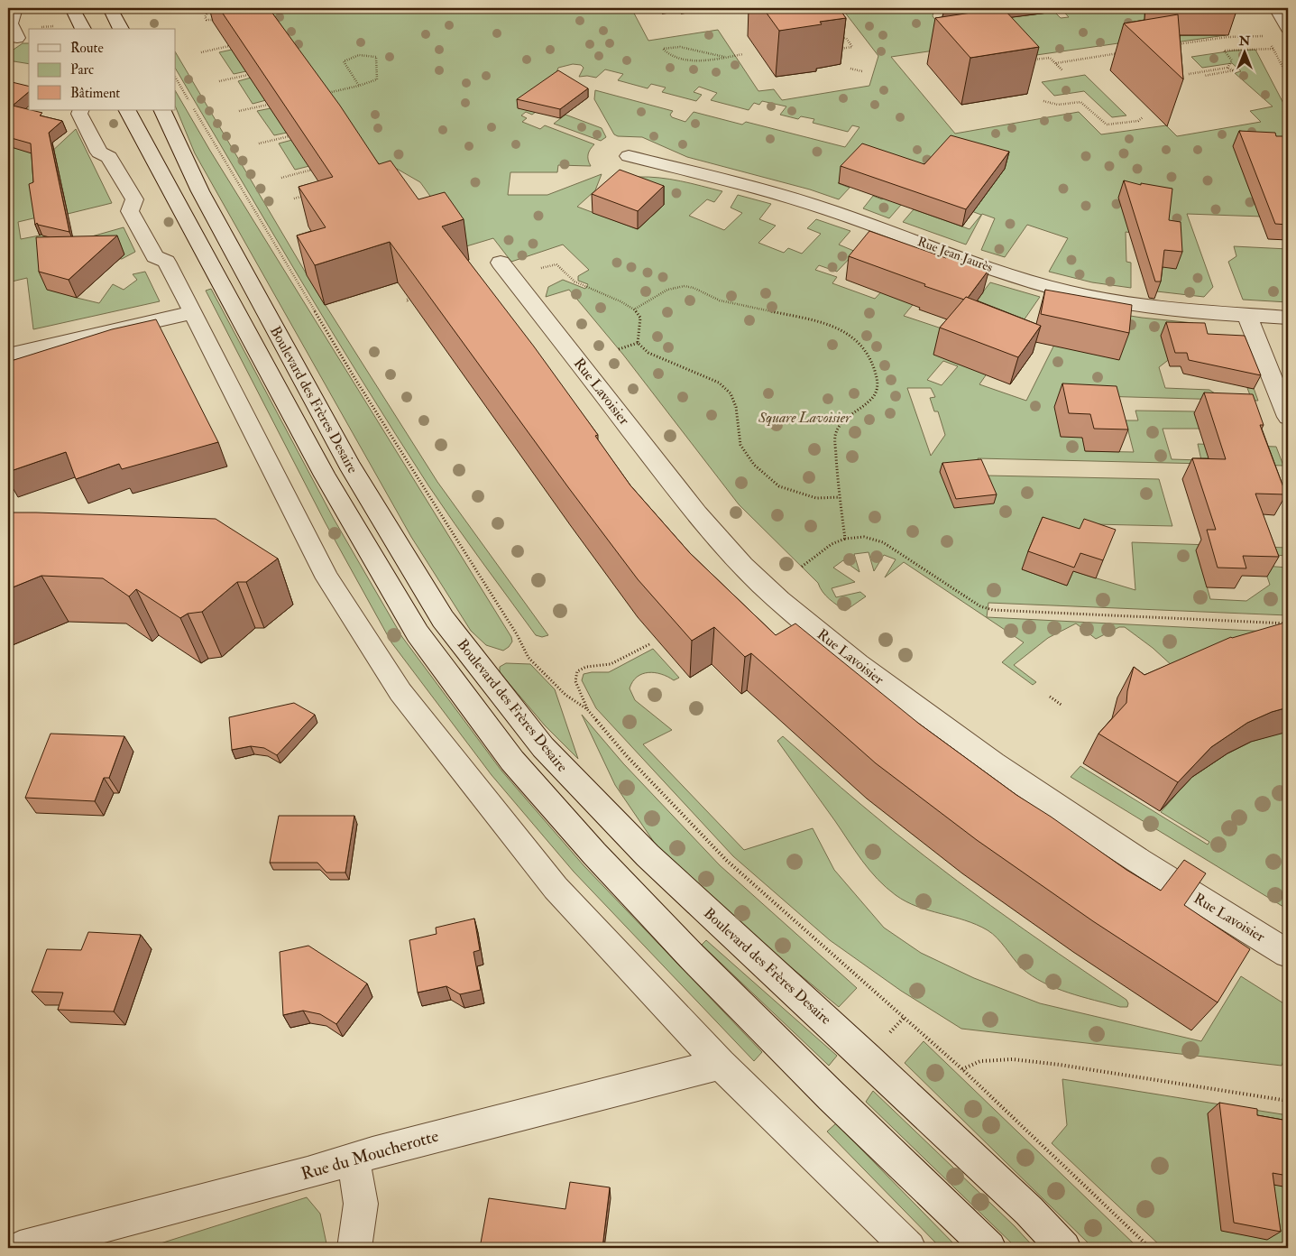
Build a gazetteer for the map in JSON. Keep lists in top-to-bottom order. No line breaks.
{"streets":{"street":["Rue Jean Jaurès","Rue Lavoisier","Boulevard des Frères Desaire","Rue du Moucherotte"]},"parks":["Square Lavoisier"],"legend":["Route","Parc","Bâtiment"],"north":"top"}
